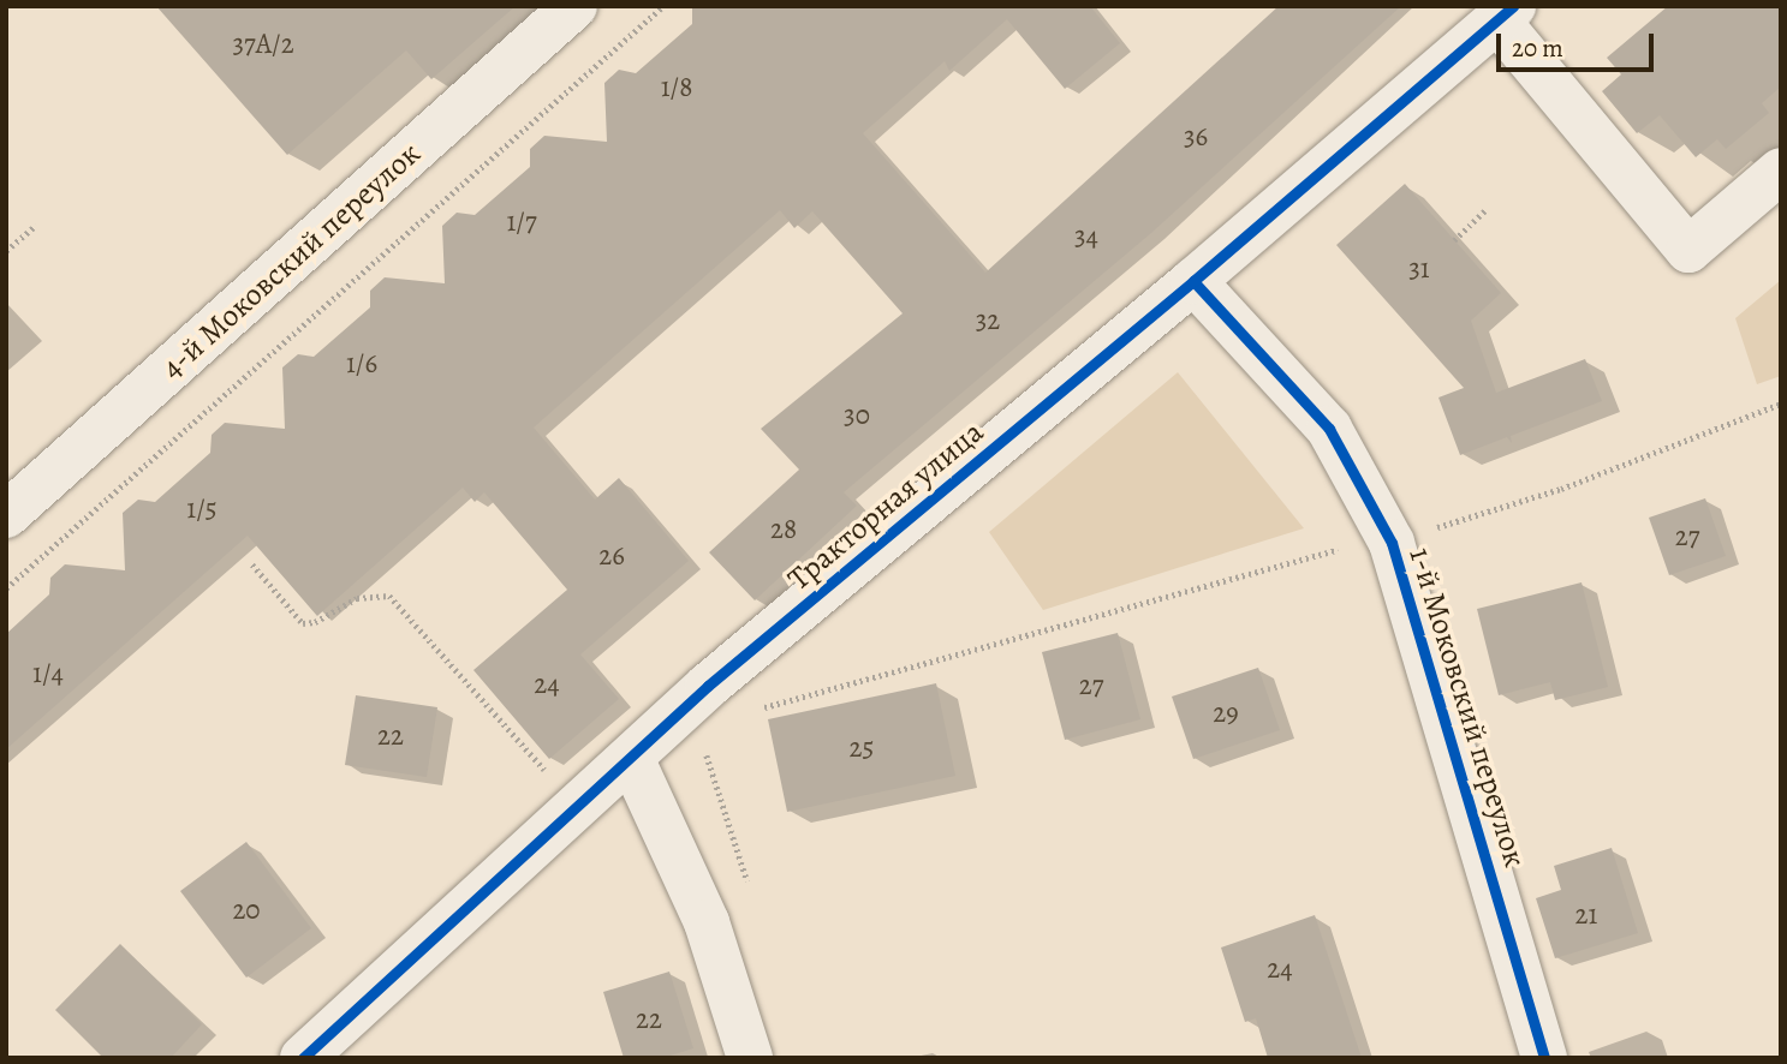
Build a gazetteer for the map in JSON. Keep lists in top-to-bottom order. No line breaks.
{"streets":{"street":["4-й Моковский переулок","Тракторная улица","1-й Моковский переулок"]},"crossings":[["Тракторная улица","1-й Моковский переулок"]],"house_numbers":["37А/2","1/8","36","1/7","34","31","32","1/6","30","1/5","28","27","26","1/4","24","27","29","22","25","20","21","24","22"],"scale_bar":"20 m"}
